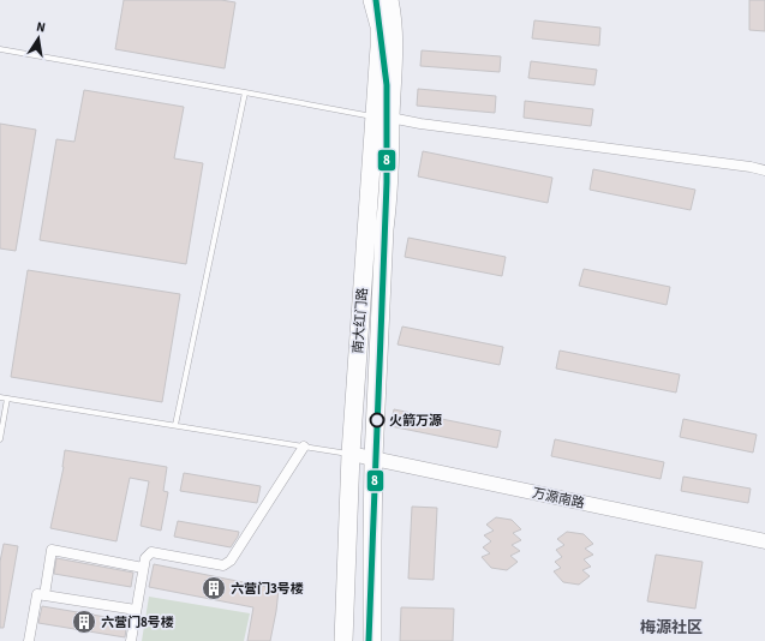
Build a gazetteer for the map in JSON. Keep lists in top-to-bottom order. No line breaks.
{"streets":{"highway":["南大红门路"],"street":["万源南路"]},"crossings":[["南大红门路","万源南路"]],"districts":["梅源社区"],"places":{"other":["火箭万源"],"building":["六营门3号楼","六营门8号楼"]},"lines":["transit line 8"],"north":"top"}
